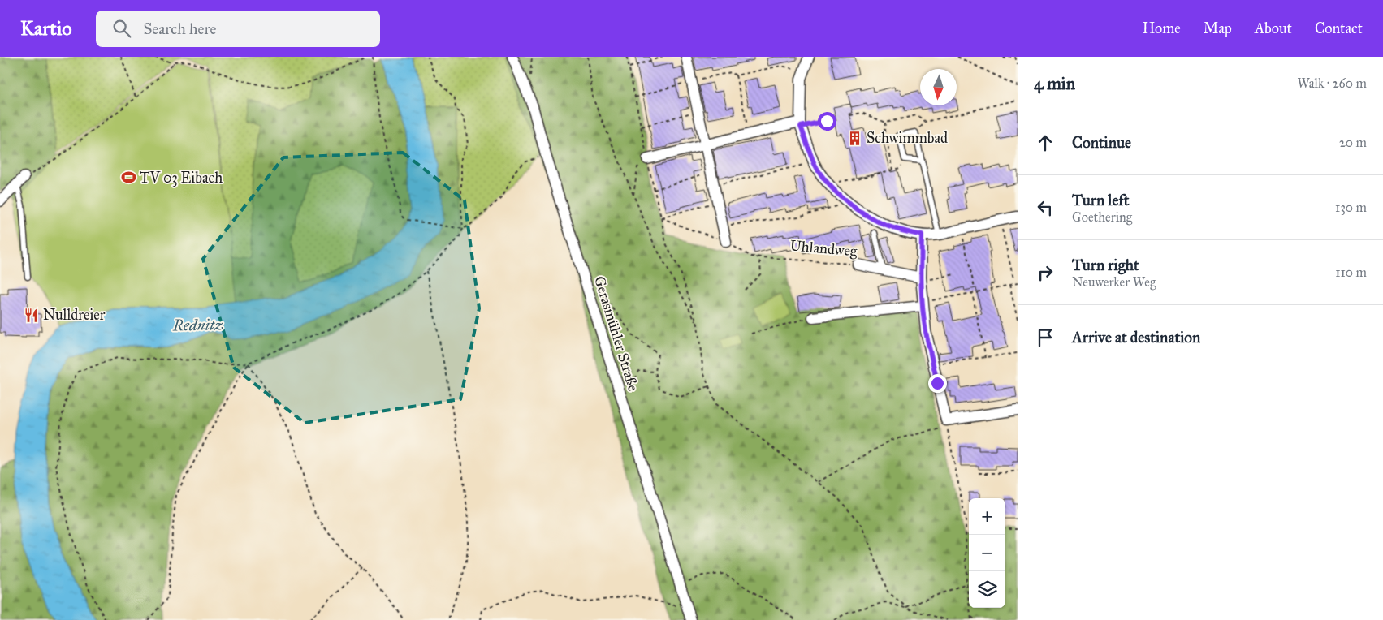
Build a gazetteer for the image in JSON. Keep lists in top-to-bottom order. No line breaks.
{"streets":{"street":["Uhlandweg","Gerasmühler Straße"]},"water":["Rednitz"],"places":{"building":["Schwimmbad"],"sports":["TV 03 Eibach"],"restaurant":["Nulldreier"]},"north":"bottom","page":{"header":"Kartio","search":"Search here","nav":["Home","Map","About","Contact"],"heading":["4 min","Walk · 260 m"],"list":[["Continue","20 m"],["Turn left","Goethering","130 m"],["Turn right","Neuwerker Weg","110 m"],"Arrive at destination"],"map_buttons":["+","−"]}}
